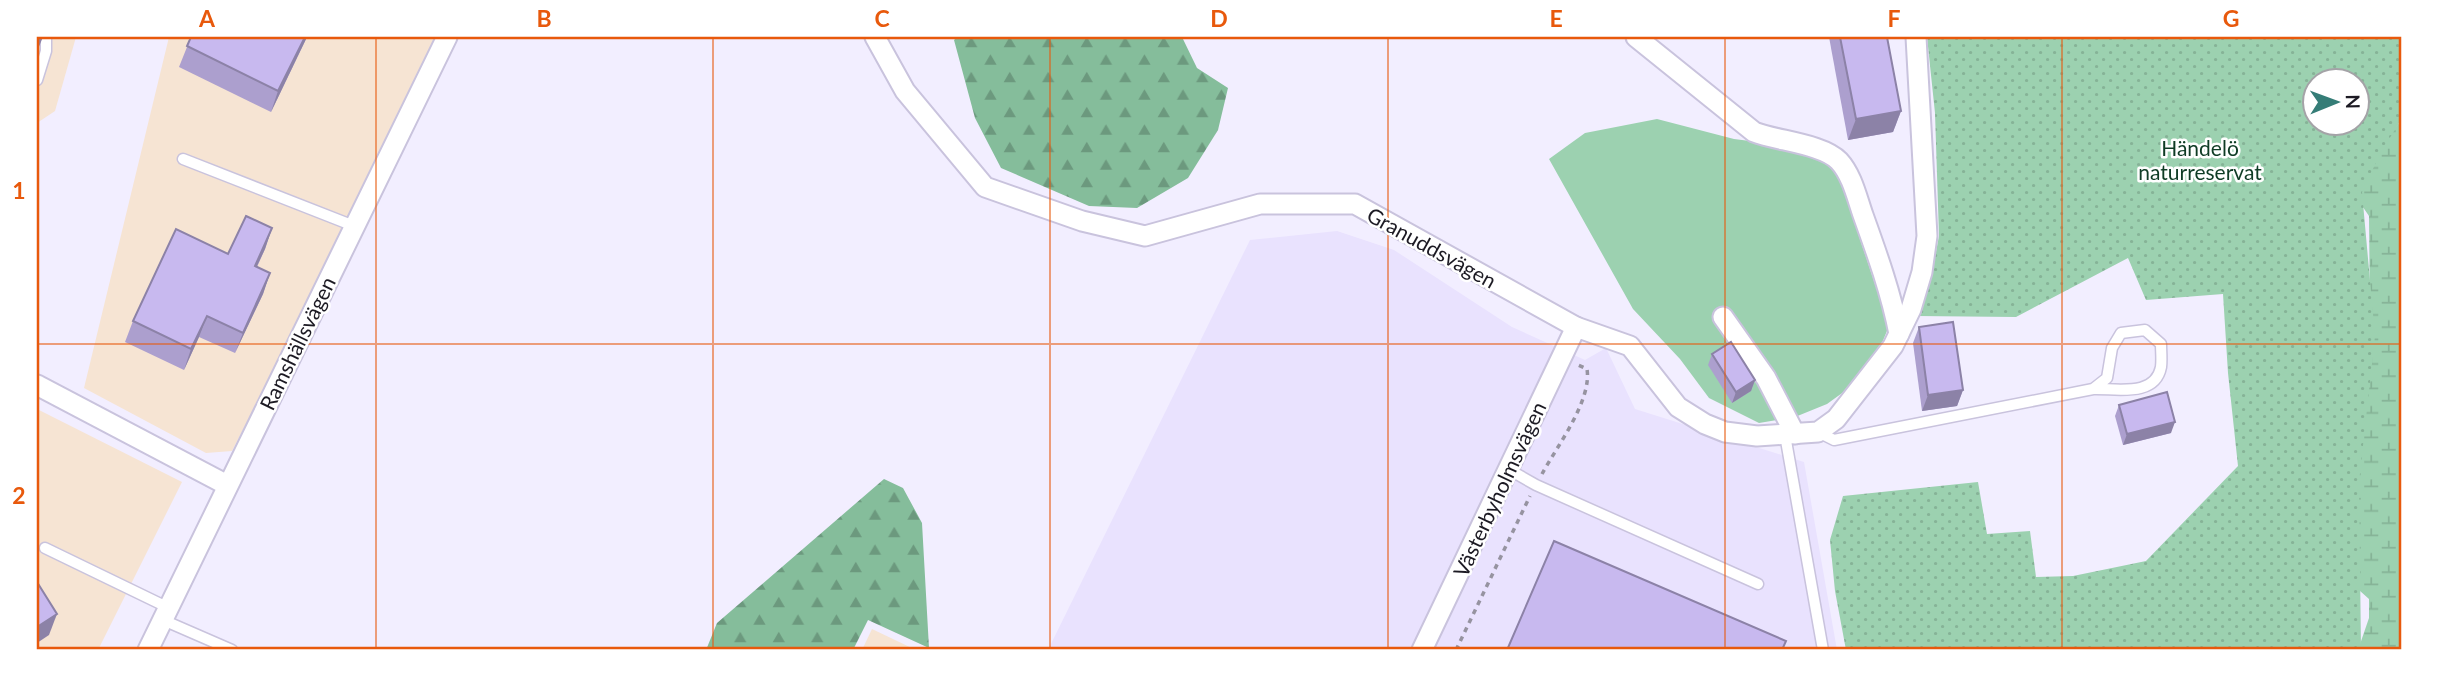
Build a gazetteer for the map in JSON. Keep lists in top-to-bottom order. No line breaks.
{"streets":{"street":["Granuddsvägen","Ramshällsvägen","Västerbyholmsvägen"]},"crossings":[["Granuddsvägen","Västerbyholmsvägen"]],"parks":["Händelö naturreservat"],"north":"right","grid":{"columns":["A","B","C","D","E","F","G"],"rows":["1","2"]}}
